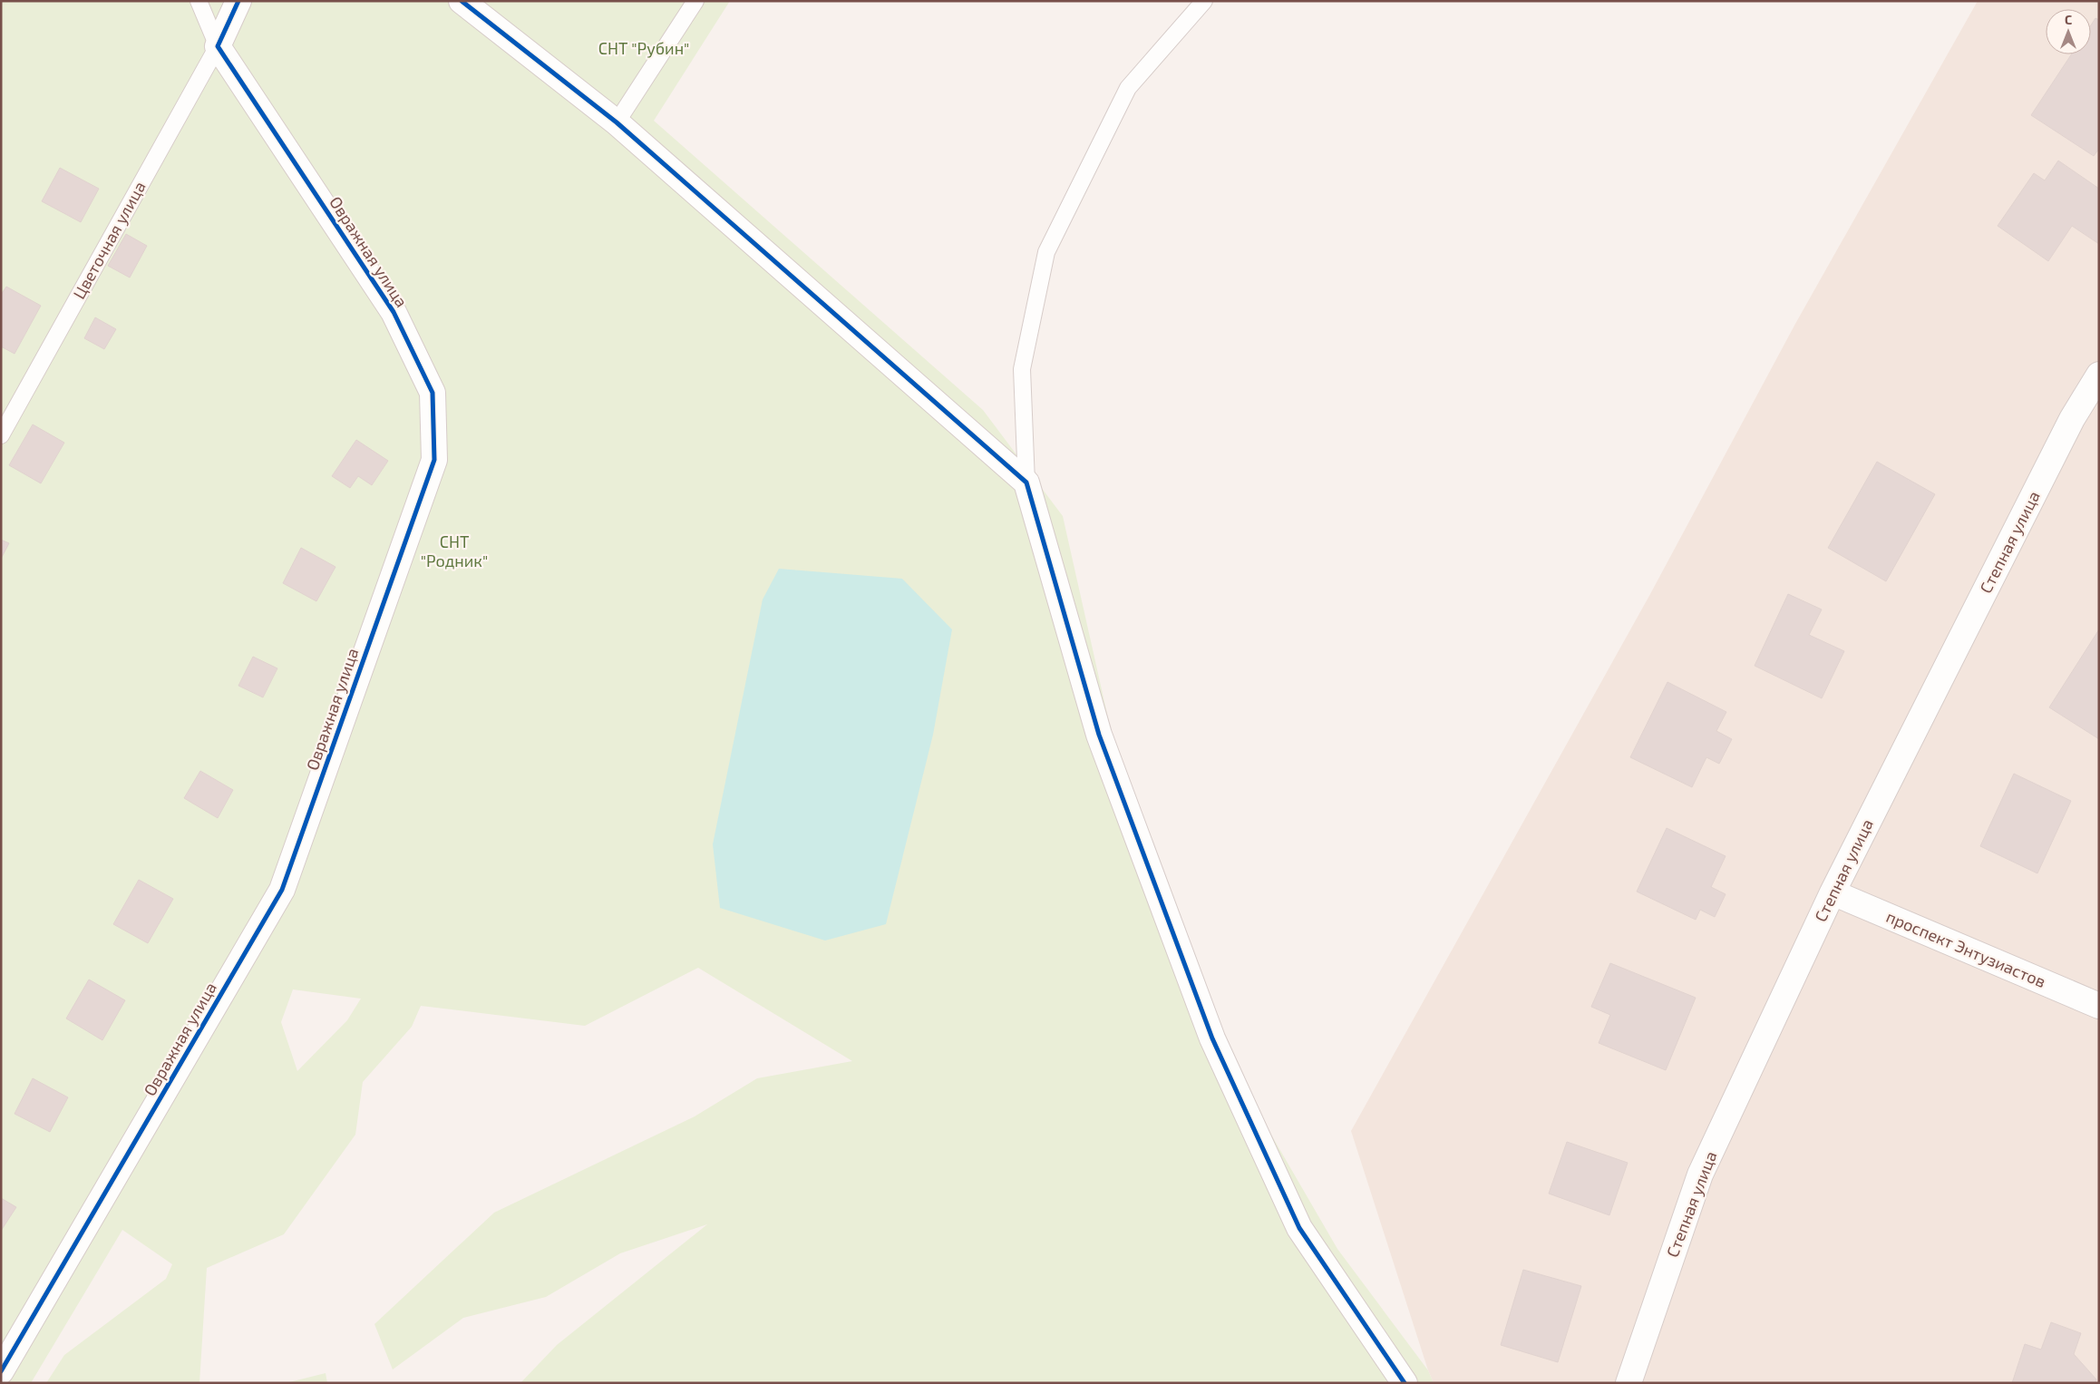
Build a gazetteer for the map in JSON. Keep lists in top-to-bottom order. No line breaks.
{"streets":{"street":["Овражная улица","Степная улица","проспект Энтузиастов"],"lane":["Цветочная улица"]},"crossings":[["Цветочная улица","Овражная улица"],["Степная улица","проспект Энтузиастов"]],"parks":["СНТ \"Рубин\"","СНТ \"Родник\""],"north":"top"}
